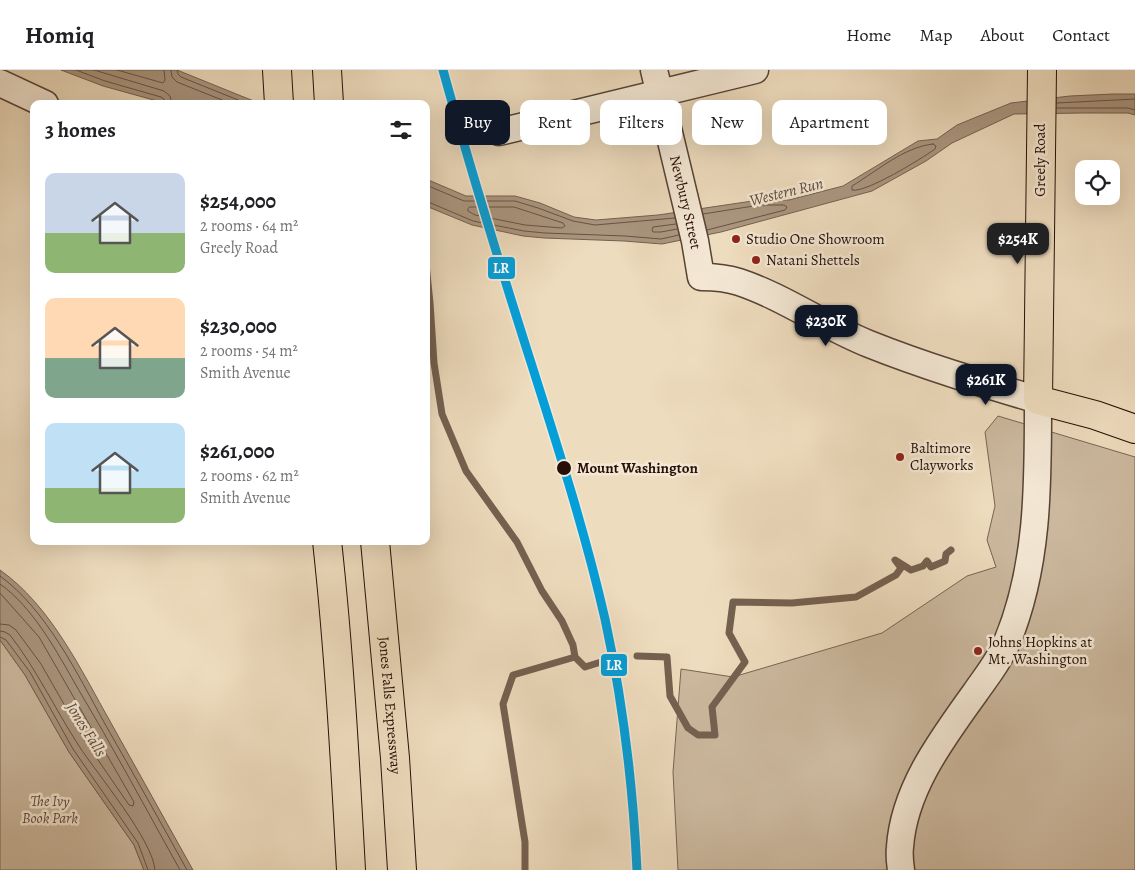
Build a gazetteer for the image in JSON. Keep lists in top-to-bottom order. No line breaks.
{"streets":{"main road":["Greely Road","Jones Falls Expressway"],"street":["Newbury Street"]},"crossings":[["Greely Road","Newbury Street"]],"water":["Western Run","Jones Falls"],"parks":["The Ivy Book Park"],"places":["Studio One Showroom","Natani Shettels","Baltimore Clayworks","Mount Washington","Johns Hopkins at Mt. Washington"],"lines":["transit line LR"],"page":{"header":"Homiq","nav":["Home","Map","About","Contact"],"chip":["Buy","Rent","Filters","New","Apartment"],"heading":"3 homes","list":[{"name":"$254,000","note":"2 rooms · 64 m² · Greely Road"},{"name":"$230,000","note":"2 rooms · 54 m² · Smith Avenue"},{"name":"$261,000","note":"2 rooms · 62 m² · Smith Avenue"}],"price":["$254K","$230K","$261K"]}}
